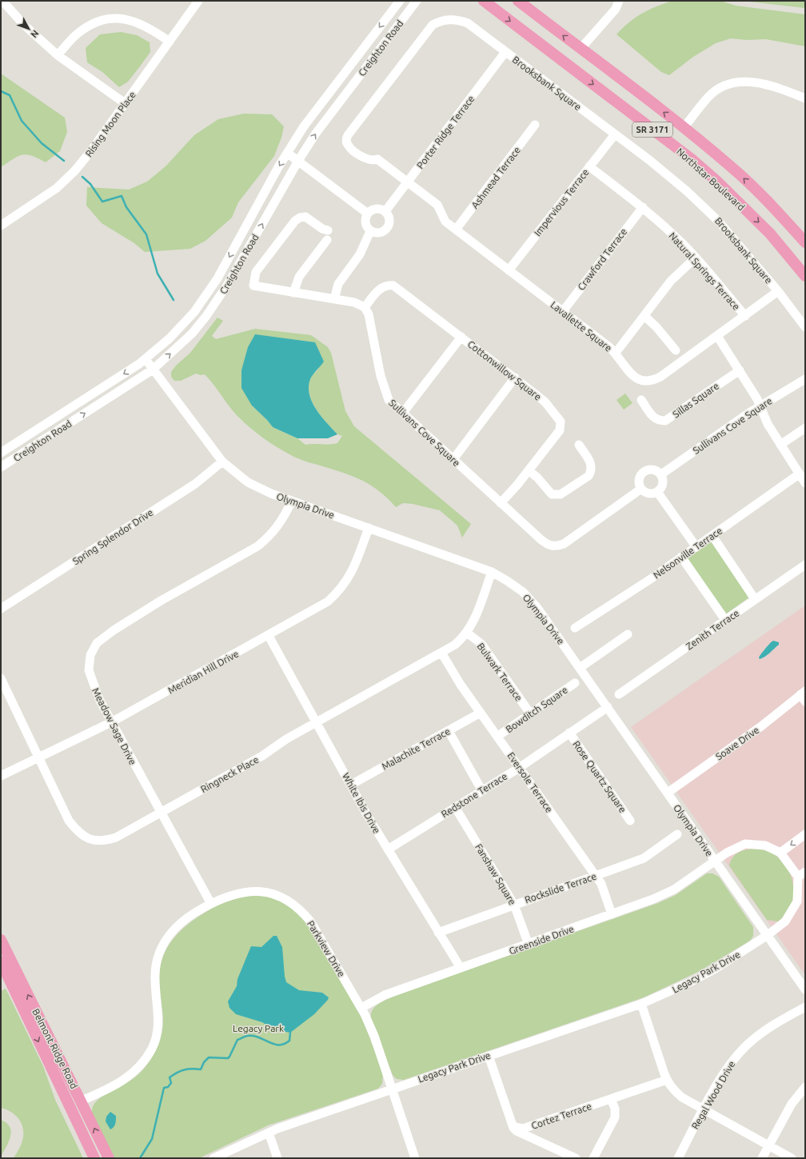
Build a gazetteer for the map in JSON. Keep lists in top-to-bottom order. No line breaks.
{"streets":{"main road":["SR 3171","Northstar Boulevard","Belmont Ridge Road"],"street":["Creighton Road","Brooksbank Square","Rising Moon Place","Porter Ridge Terrace","Ashmead Terrace","Impervious Terrace","Crawford Terrace","Natural Springs Terrace","Lavallette Square","Cottonwillow Square","Sillas Square","Sullivans Cove Square","Olympia Drive","Spring Splendor Drive","Nelsonville Terrace","Zenith Terrace","Meridian Hill Drive","Bulwark Terrace","Bowditch Square","Meadow Sage Drive","Soave Drive","Malachite Terrace","Ringneck Place","Rose Quartz Square","Eversole Terrace","Redstone Terrace","White Ibis Drive","Fanshaw Square","Rockslide Terrace","Greenside Drive","Parkview Drive","Legacy Park Drive","Regal Wood Drive","Cortez Terrace"]},"crossings":[["Creighton Road","Olympia Drive"],["Brooksbank Square","Porter Ridge Terrace"],["Brooksbank Square","Impervious Terrace"],["Brooksbank Square","Lavallette Square"],["Porter Ridge Terrace","Lavallette Square"],["Ashmead Terrace","Lavallette Square"],["Impervious Terrace","Natural Springs Terrace"],["Impervious Terrace","Lavallette Square"],["Crawford Terrace","Natural Springs Terrace"],["Crawford Terrace","Lavallette Square"],["Natural Springs Terrace","Lavallette Square"],["Cottonwillow Square","Sullivans Cove Square"],["Olympia Drive","Spring Splendor Drive"],["Olympia Drive","Meridian Hill Drive"],["Olympia Drive","Meadow Sage Drive"],["Olympia Drive","Soave Drive"],["Olympia Drive","Ringneck Place"],["Olympia Drive","Redstone Terrace"],["Olympia Drive","Greenside Drive"],["Olympia Drive","Legacy Park Drive"],["Meridian Hill Drive","Meadow Sage Drive"],["Meridian Hill Drive","Ringneck Place"],["Meridian Hill Drive","White Ibis Drive"],["Bulwark Terrace","Bowditch Square"],["Bulwark Terrace","Ringneck Place"],["Bowditch Square","Eversole Terrace"],["Meadow Sage Drive","Ringneck Place"],["Meadow Sage Drive","Parkview Drive"],["Malachite Terrace","Eversole Terrace"],["Malachite Terrace","White Ibis Drive"],["Ringneck Place","Eversole Terrace"],["Ringneck Place","White Ibis Drive"],["Rose Quartz Square","Redstone Terrace"],["Eversole Terrace","Redstone Terrace"],["Eversole Terrace","Rockslide Terrace"],["Eversole Terrace","Greenside Drive"],["Redstone Terrace","White Ibis Drive"],["Redstone Terrace","Fanshaw Square"],["White Ibis Drive","Rockslide Terrace"],["White Ibis Drive","Greenside Drive"],["Fanshaw Square","Rockslide Terrace"],["Fanshaw Square","Greenside Drive"],["Greenside Drive","Parkview Drive"],["Parkview Drive","Legacy Park Drive"],["Parkview Drive","Belmont Ridge Road"]],"parks":["Legacy Park"],"north":"bottom right"}
